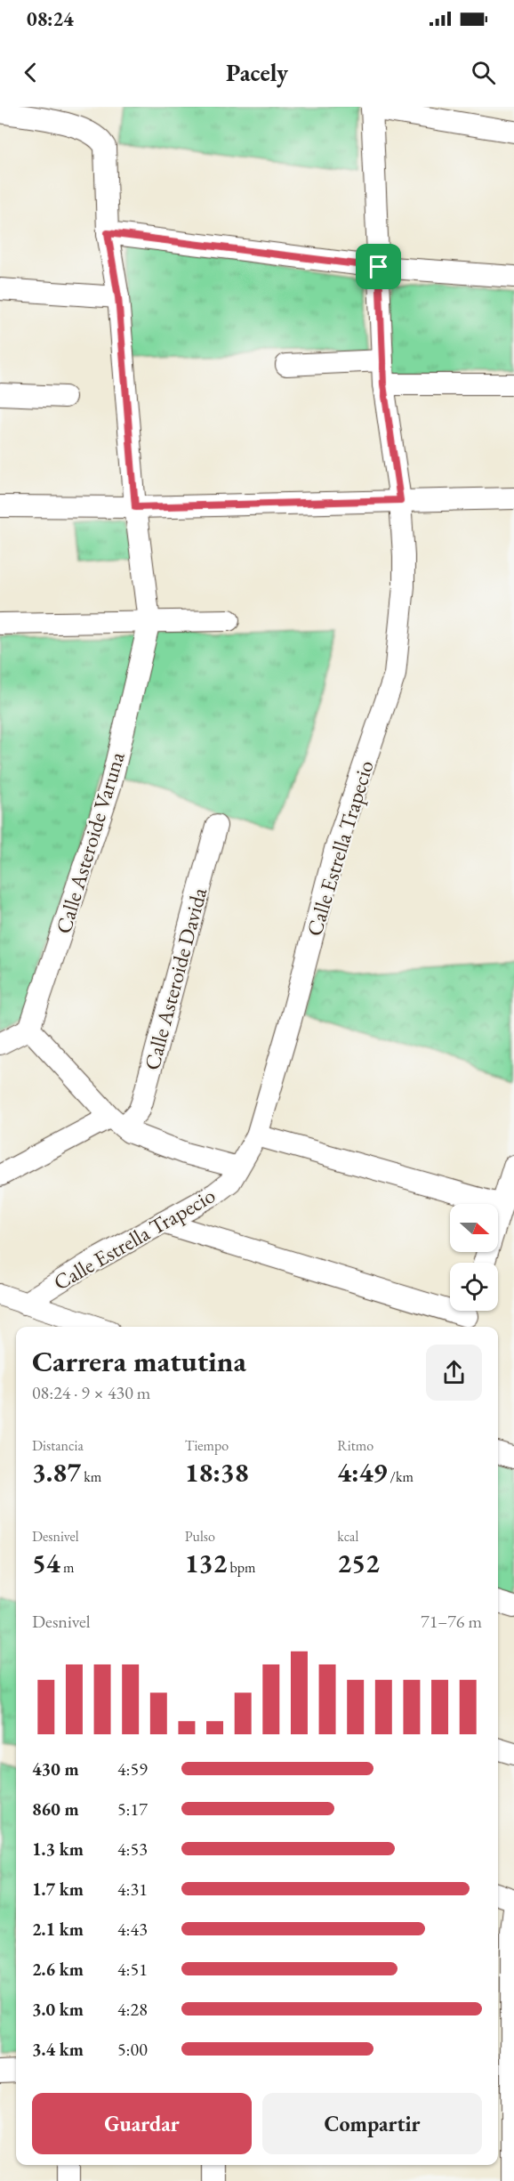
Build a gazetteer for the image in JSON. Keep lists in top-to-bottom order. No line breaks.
{"streets":{"street":["Calle Asteroide Varuna","Calle Estrella Trapecio","Calle Asteroide Davida"]},"north":"right","page":{"status":"08:24","header":"Pacely","heading":["Carrera matutina","08:24 · 9 × 430 m"],"stats":[["Distancia","3.87 km"],["Tiempo","18:38"],["Ritmo","4:49 /km"],["Desnivel","54 m"],["Pulso","132 bpm"],["kcal","252"]],"chart":["Desnivel","71–76 m"],"list":[{"name":"430 m","note":"4:59"},{"name":"860 m","note":"5:17"},{"name":"1.3 km","note":"4:53"},{"name":"1.7 km","note":"4:31"},{"name":"2.1 km","note":"4:43"},{"name":"2.6 km","note":"4:51"},{"name":"3.0 km","note":"4:28"},{"name":"3.4 km","note":"5:00"}],"buttons":["Guardar","Compartir"]}}
